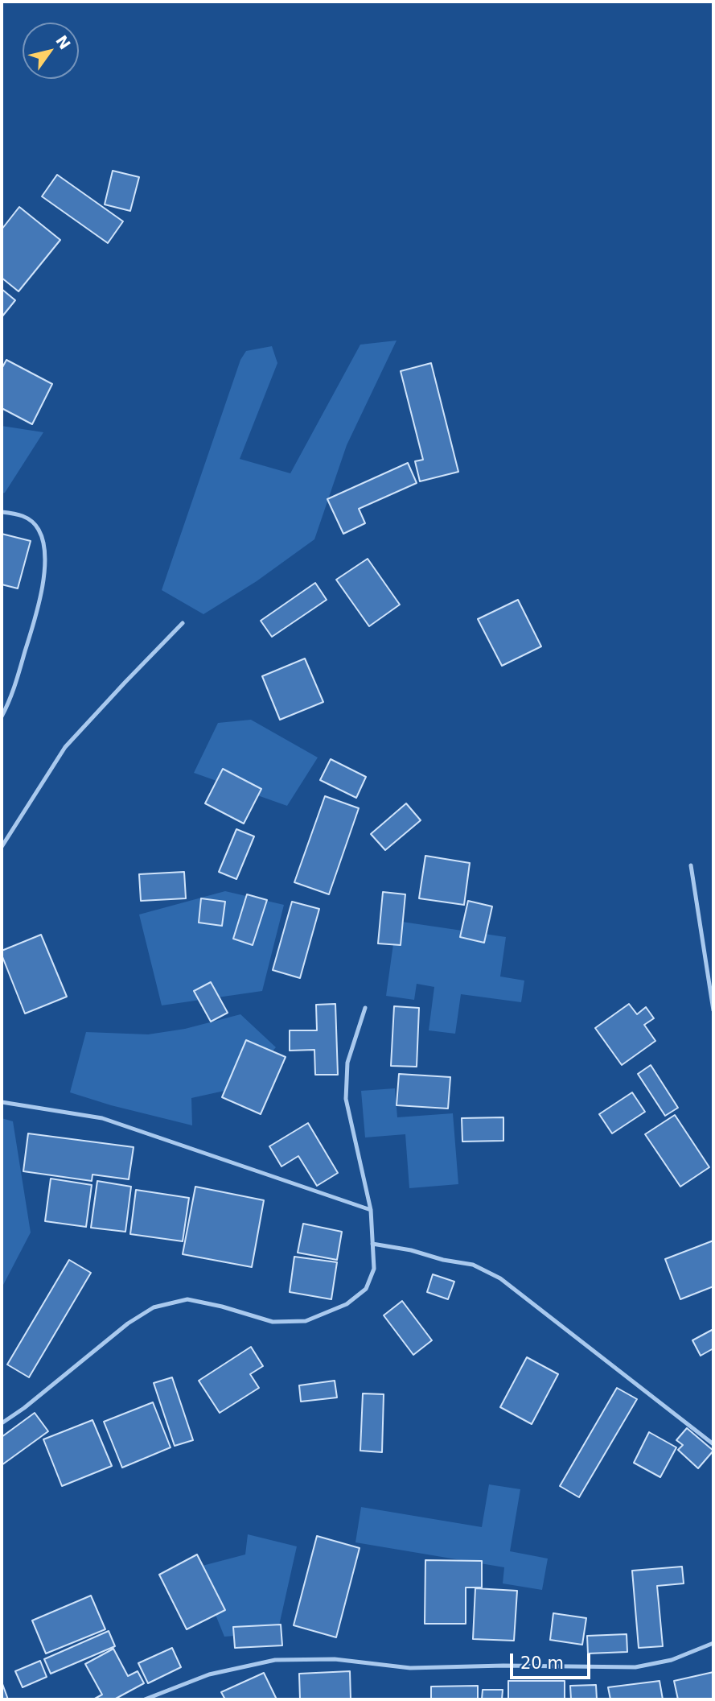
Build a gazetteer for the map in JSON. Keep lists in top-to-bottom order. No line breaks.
{"scale_bar":"20 m","north":"top right"}
